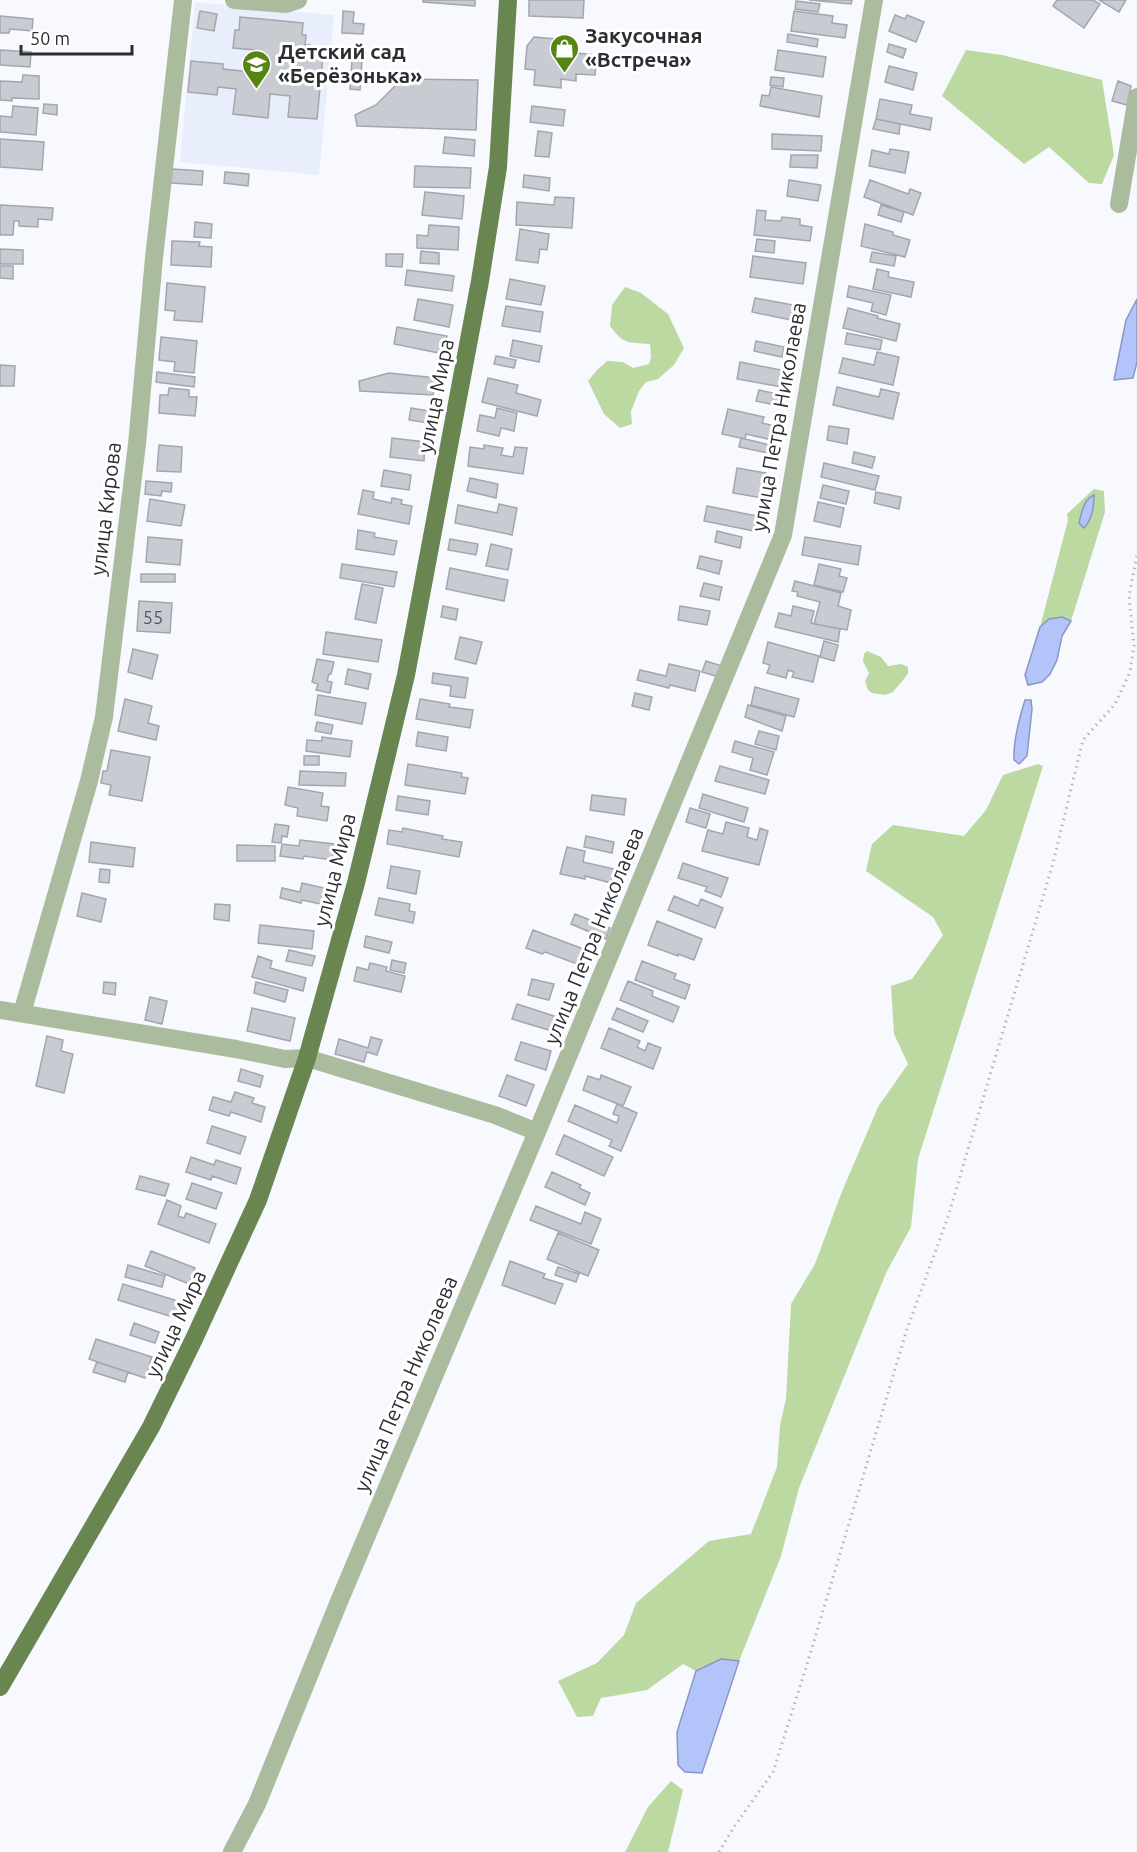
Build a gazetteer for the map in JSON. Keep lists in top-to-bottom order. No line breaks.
{"streets":{"main road":["улица Мира"],"street":["улица Петра Николаева","улица Кирова"]},"places":{"shop":["Закусочная «Встреча»"],"school or university":["Детский сад «Берёзонька»"]},"house_numbers":["55"],"scale_bar":"50 m"}
